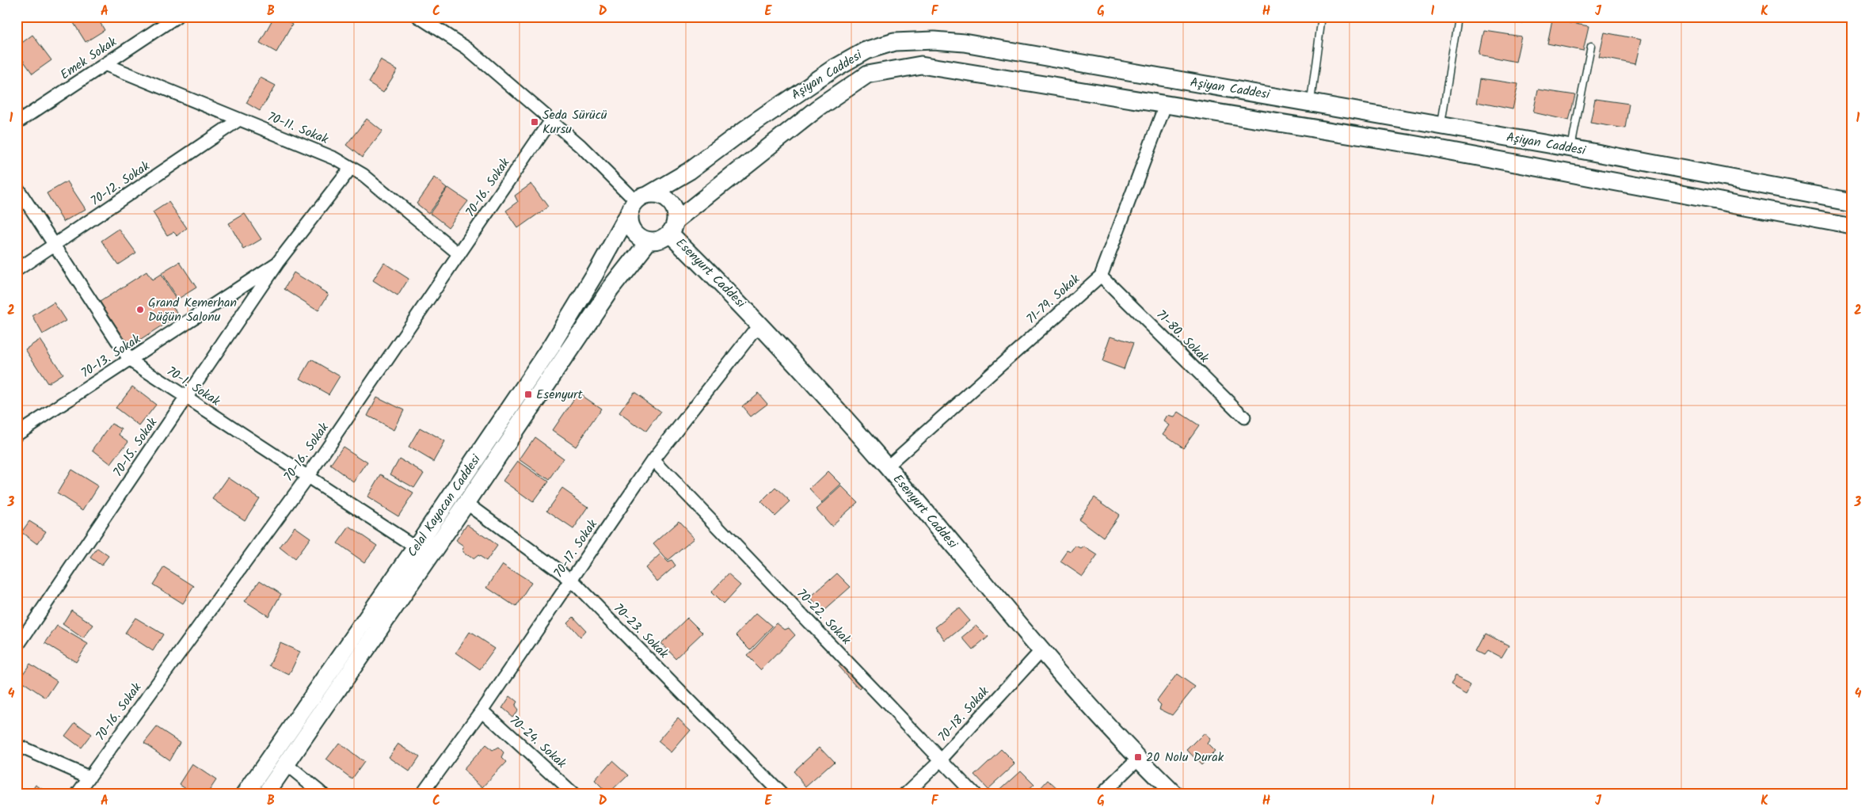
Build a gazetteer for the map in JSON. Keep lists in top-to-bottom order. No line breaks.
{"streets":{"street":["Emek Sokak","Aşiyan Caddesi","70-11. Sokak","70-12. Sokak","70-16. Sokak","Esenyurt Caddesi","71-79. Sokak","71-80. Sokak","70-13. Sokak","70-1. Sokak","70-15. Sokak","Celal Kayacan Caddesi","70-17. Sokak","70-22. Sokak","70-23. Sokak","70-18. Sokak","70-24. Sokak"]},"crossings":[["Emek Sokak","70-11. Sokak"],["Aşiyan Caddesi","Esenyurt Caddesi"],["Aşiyan Caddesi","71-79. Sokak"],["Aşiyan Caddesi","Celal Kayacan Caddesi"],["70-11. Sokak","70-12. Sokak"],["70-11. Sokak","70-16. Sokak"],["70-11. Sokak","70-13. Sokak"],["70-12. Sokak","70-1. Sokak"],["70-16. Sokak","70-1. Sokak"],["Esenyurt Caddesi","71-79. Sokak"],["Esenyurt Caddesi","70-17. Sokak"],["Esenyurt Caddesi","70-18. Sokak"],["71-79. Sokak","71-80. Sokak"],["70-13. Sokak","70-1. Sokak"],["70-13. Sokak","70-15. Sokak"],["70-1. Sokak","70-15. Sokak"],["70-1. Sokak","Celal Kayacan Caddesi"],["Celal Kayacan Caddesi","70-23. Sokak"],["70-17. Sokak","70-22. Sokak"],["70-17. Sokak","70-23. Sokak"],["70-17. Sokak","70-24. Sokak"],["70-22. Sokak","70-18. Sokak"]],"places":{"transit":["Seda Sürücü Kursu","Esenyurt","20 Nolu Durak"],"other":["Grand Kemerhan Düğün Salonu"]},"grid":{"columns":["A","B","C","D","E","F","G","H","I","J","K"],"rows":["1","2","3","4"]}}
